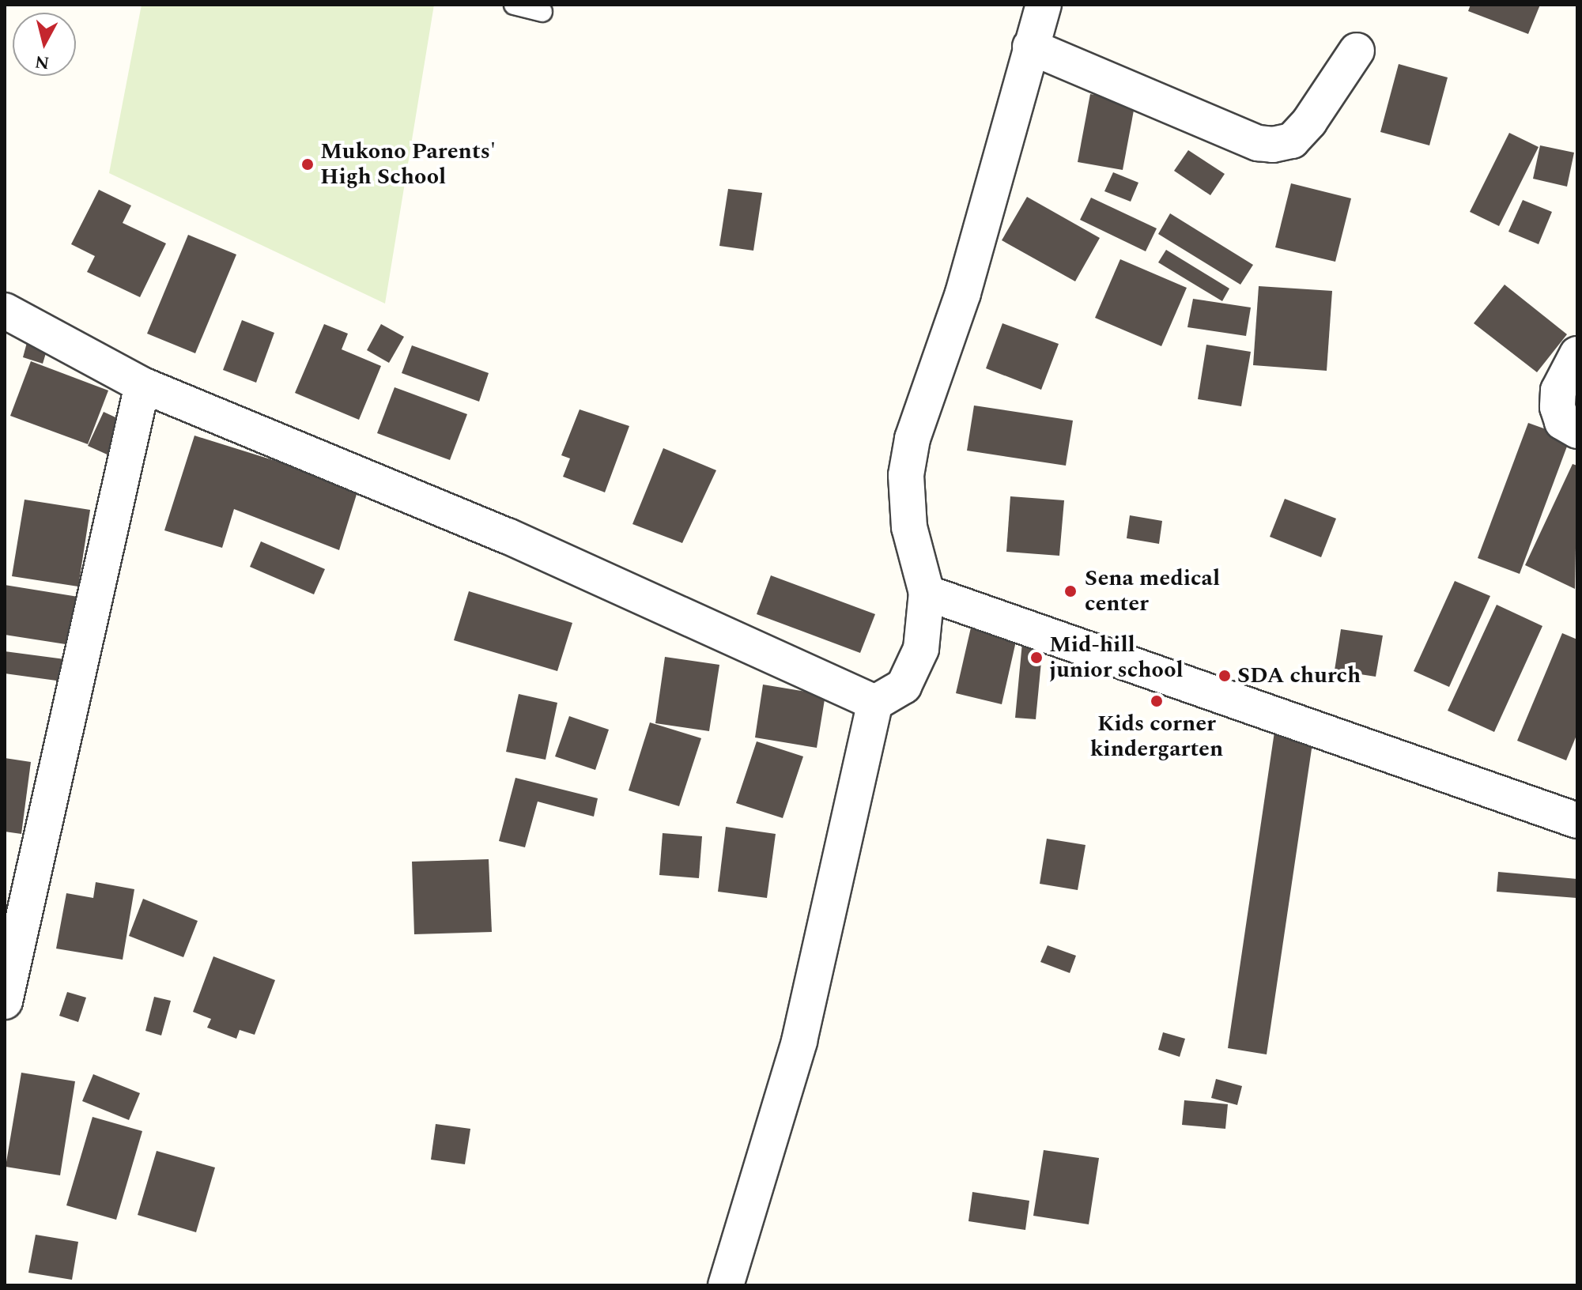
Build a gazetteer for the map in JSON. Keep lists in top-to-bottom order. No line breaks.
{"places":["Mukono Parents' High School","Sena medical center","Mid-hill junior school","SDA church","Kids corner kindergarten"],"north":"bottom"}
